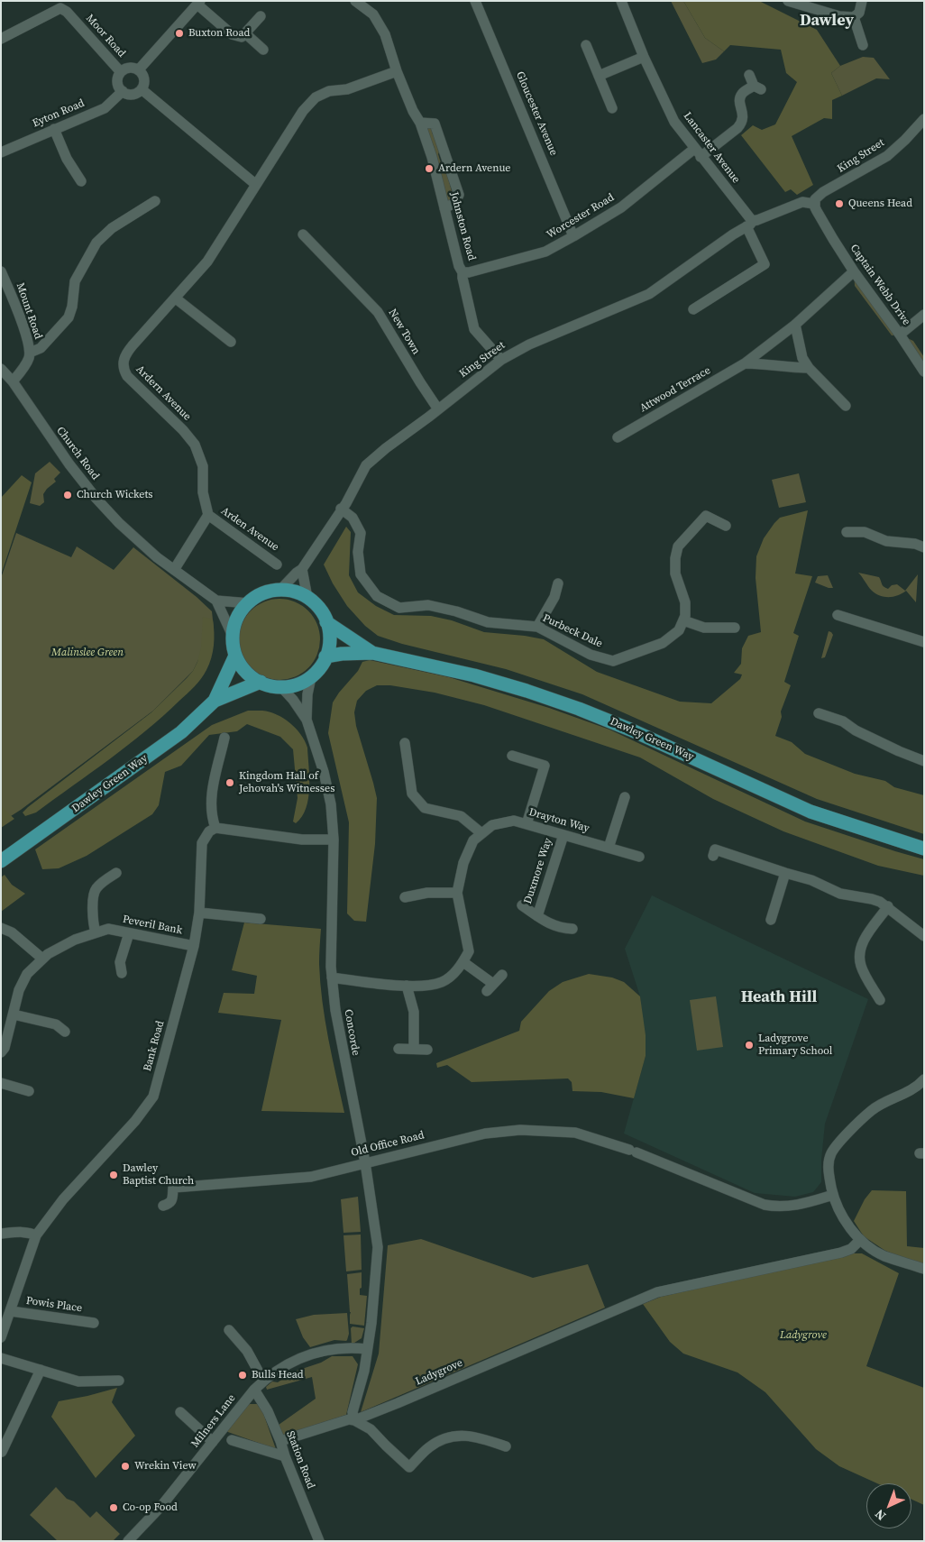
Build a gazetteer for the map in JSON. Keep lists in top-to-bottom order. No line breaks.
{"streets":{"main road":["Dawley Green Way"],"street":["Moor Road","Eyton Road","Gloucester Avenue","Lancaster Avenue","King Street","Worcester Road","Johnston Road","Captain Webb Drive","Mount Road","New Town","Attwood Terrace","Ardern Avenue","Church Road","Arden Avenue","Purbeck Dale","Drayton Way","Duxmore Way","Peveril Bank","Concorde","Bank Road","Old Office Road","Powis Place","Ladygrove","Milners Lane","Station Road"]},"crossings":[["Moor Road","Eyton Road"],["Gloucester Avenue","Worcester Road"],["Lancaster Avenue","King Street"],["Lancaster Avenue","Worcester Road"],["King Street","Johnston Road"],["King Street","Captain Webb Drive"],["King Street","New Town"],["King Street","Church Road"],["King Street","Purbeck Dale"],["King Street","Dawley Green Way"],["King Street","Concorde"],["Worcester Road","Johnston Road"],["Johnston Road","Ardern Avenue"],["Captain Webb Drive","Attwood Terrace"],["Mount Road","Church Road"],["Ardern Avenue","Arden Avenue"],["Church Road","Dawley Green Way"],["Church Road","Concorde"],["Dawley Green Way","Concorde"],["Drayton Way","Duxmore Way"],["Peveril Bank","Bank Road"],["Concorde","Old Office Road"],["Concorde","Ladygrove"],["Concorde","Milners Lane"],["Bank Road","Powis Place"],["Ladygrove","Station Road"],["Milners Lane","Station Road"]],"districts":["Dawley","Heath Hill"],"parks":["Malinslee Green","Ladygrove"],"places":["Buxton Road","Ardern Avenue","Queens Head","Church Wickets","Kingdom Hall of Jehovah's Witnesses","Ladygrove Primary School","Dawley Baptist Church","Bulls Head","Wrekin View","Co-op Food"],"north":"bottom left"}
